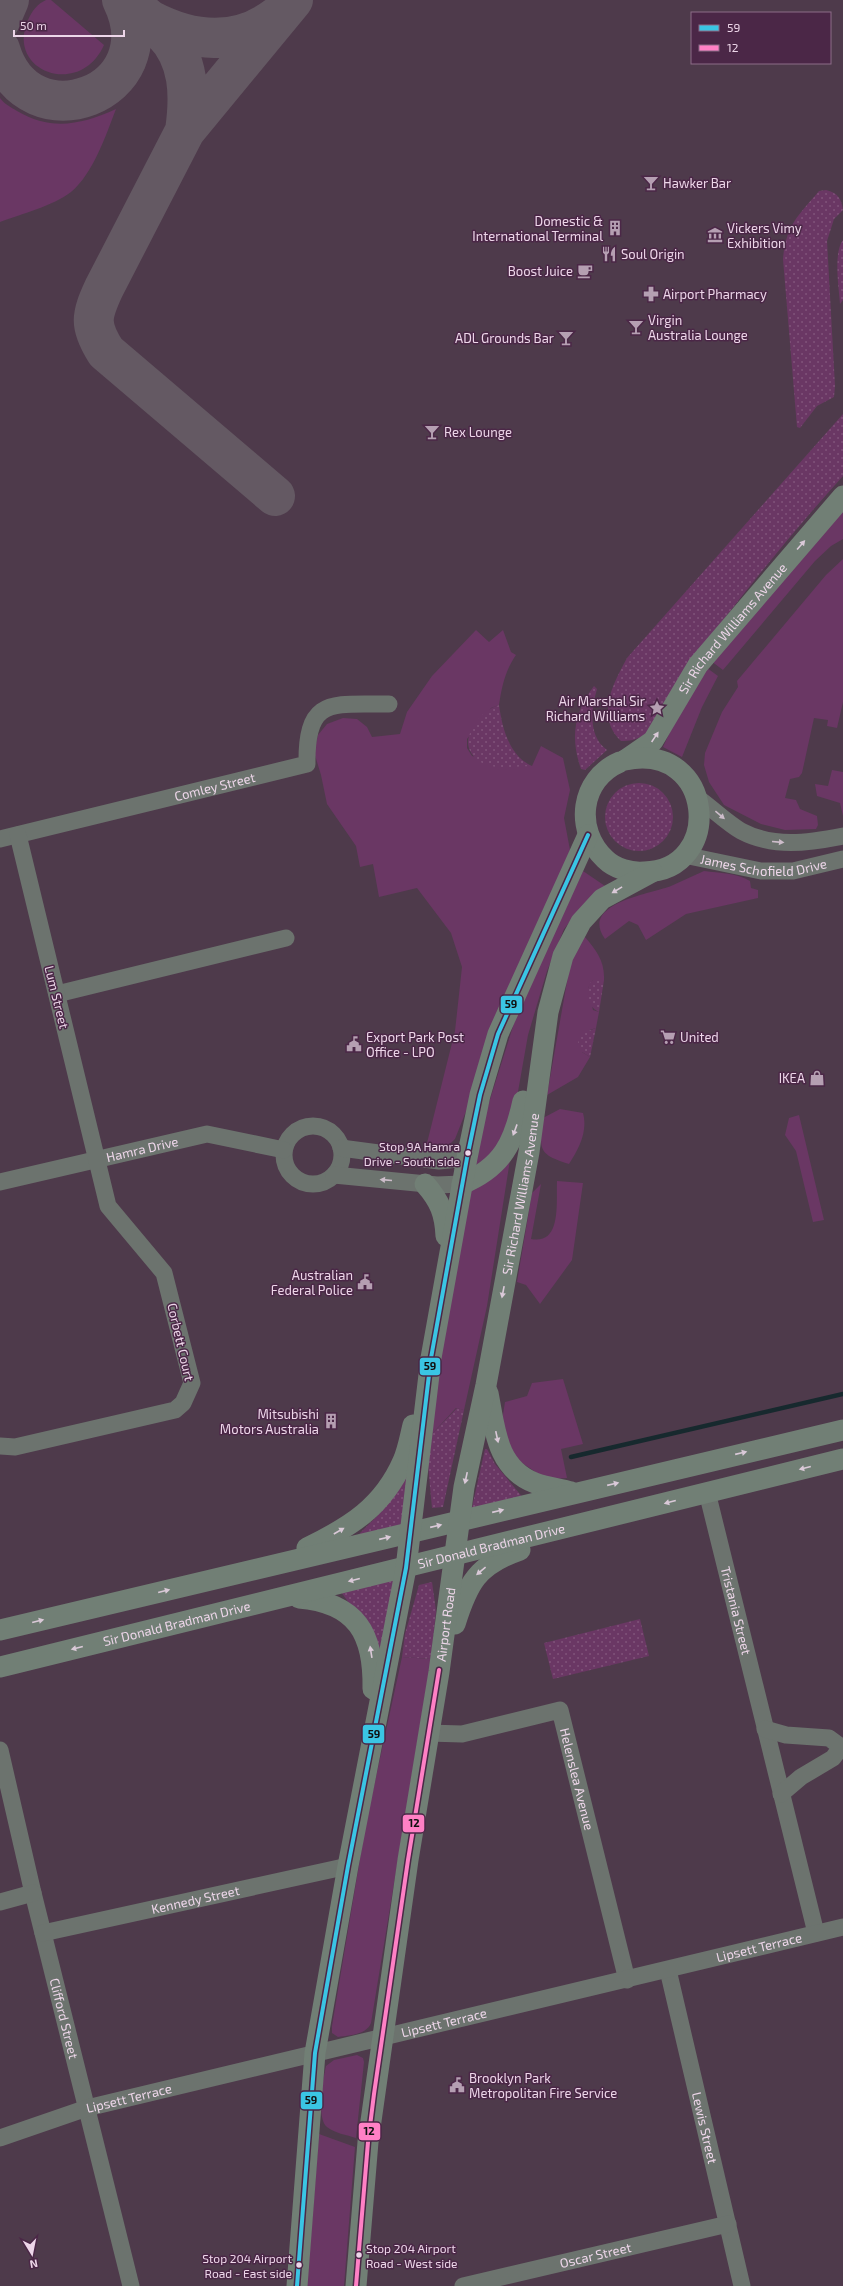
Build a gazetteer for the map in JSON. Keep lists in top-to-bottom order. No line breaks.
{"streets":{"main road":["Sir Richard Williams Avenue","Sir Donald Bradman Drive","Airport Road"],"street":["Comley Street","James Schofield Drive","Lum Street","Hamra Drive","Corbett Court","Tristania Street","Helenslea Avenue","Kennedy Street","Lipsett Terrace","Clifford Street","Lewis Street","Oscar Street"]},"crossings":[["Sir Richard Williams Avenue","James Schofield Drive"],["Sir Richard Williams Avenue","Sir Donald Bradman Drive"],["Sir Richard Williams Avenue","Airport Road"],["Comley Street","Lum Street"],["Lum Street","Hamra Drive"],["Lum Street","Corbett Court"],["Hamra Drive","Corbett Court"],["Sir Donald Bradman Drive","Tristania Street"],["Sir Donald Bradman Drive","Airport Road"],["Tristania Street","Lipsett Terrace"],["Airport Road","Helenslea Avenue"],["Airport Road","Lipsett Terrace"],["Helenslea Avenue","Lipsett Terrace"],["Kennedy Street","Clifford Street"],["Lipsett Terrace","Clifford Street"],["Lipsett Terrace","Lewis Street"],["Lewis Street","Oscar Street"]],"places":{"bar":["Hawker Bar","Virgin Australia Lounge","ADL Grounds Bar","Rex Lounge"],"building":["Domestic & International Terminal","Mitsubishi Motors Australia"],"museum":["Vickers Vimy Exhibition"],"restaurant":["Soul Origin"],"cafe":["Boost Juice"],"pharmacy":["Airport Pharmacy"],"place":["Air Marshal Sir Richard Williams"],"supermarket":["United"],"public building":["Export Park Post Office - LPO","Australian Federal Police","Brooklyn Park Metropolitan Fire Service"],"shop":["IKEA"],"other":["Stop 9A Hamra Drive - South side","Stop 204 Airport Road - West side","Stop 204 Airport Road - East side"]},"lines":["transit line 59","transit line 12"],"legend":["59","12"],"scale_bar":"50 m","north":"bottom"}
